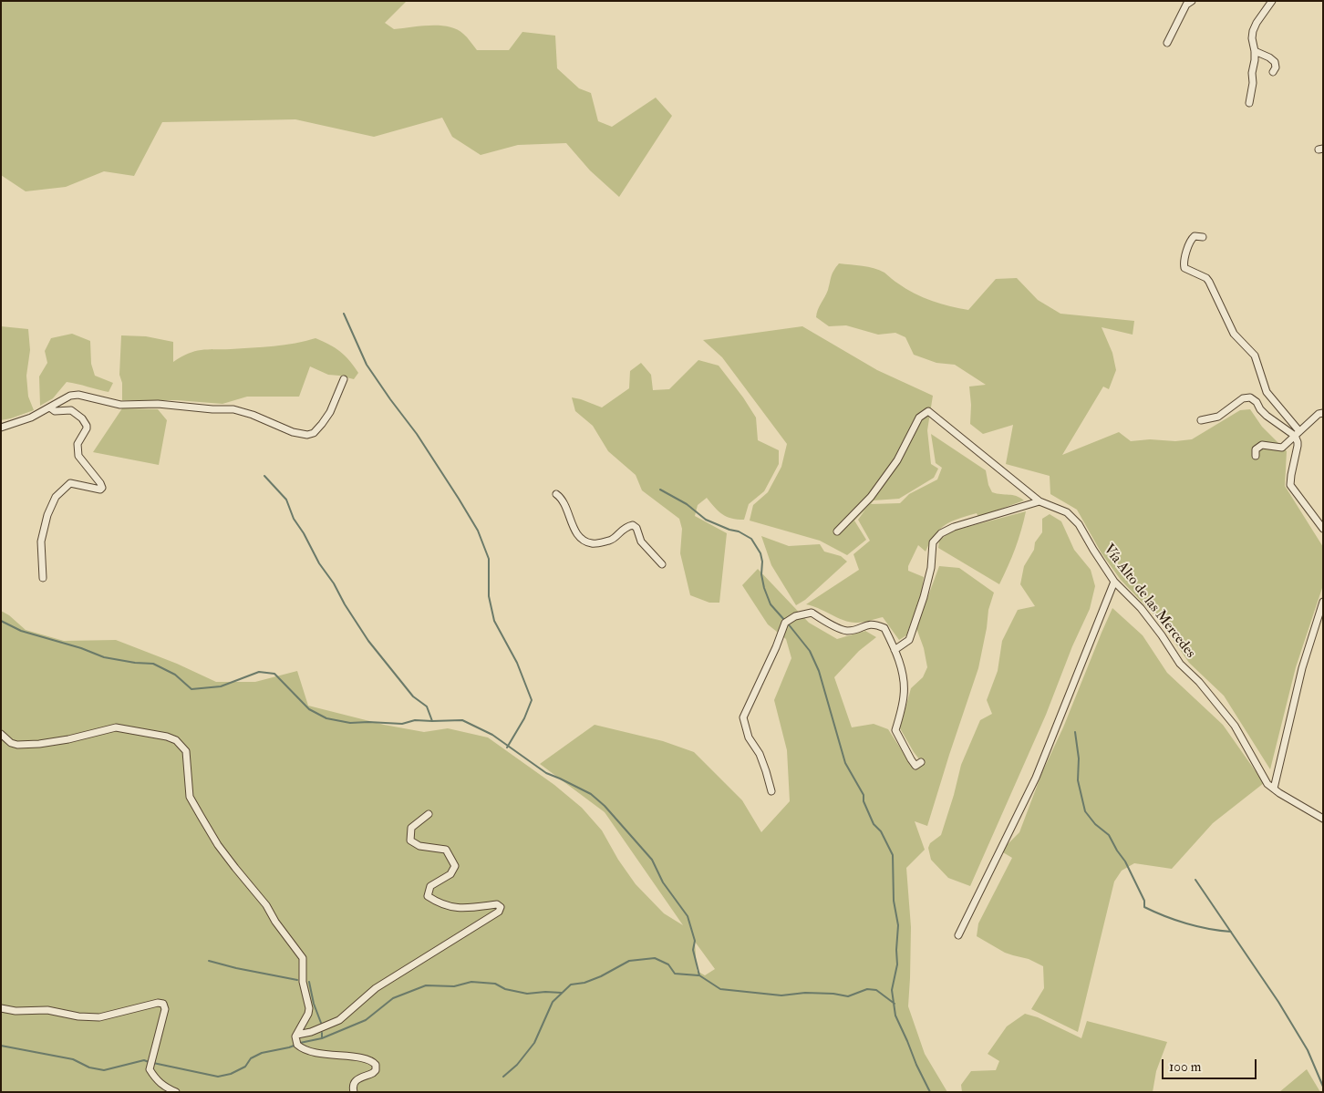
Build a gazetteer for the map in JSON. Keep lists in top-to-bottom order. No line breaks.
{"streets":{"street":["Vía Alto de las Mercedes"]},"scale_bar":"100 m"}
